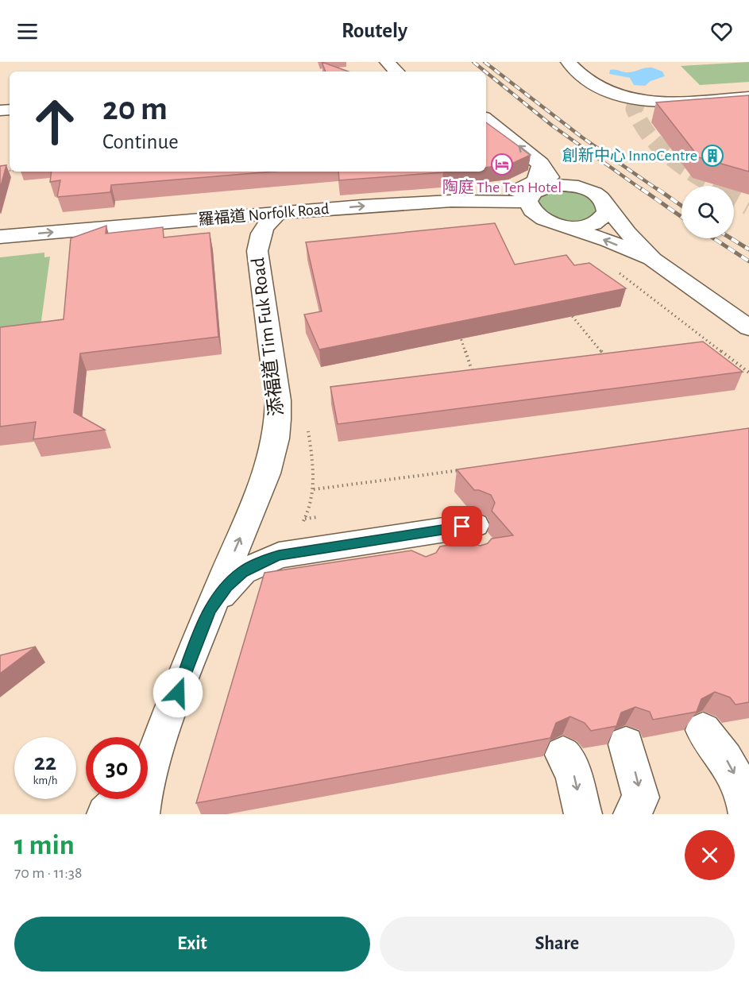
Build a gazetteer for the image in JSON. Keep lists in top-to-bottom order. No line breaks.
{"streets":{"street":["羅福道 Norfolk Road","添福道 Tim Fuk Road"]},"crossings":[["羅福道 Norfolk Road","添福道 Tim Fuk Road"]],"one_way":["羅福道 Norfolk Road","添福道 Tim Fuk Road"],"places":{"building":["創新中心 InnoCentre"],"hotel":["陶庭 The Ten Hotel"]},"page":{"header":"Routely","turn":["20 m","Continue"],"speed":"22 km/h","limit":"30","heading":["1 min","70 m · 11:38"],"buttons":["Exit","Share"]}}
